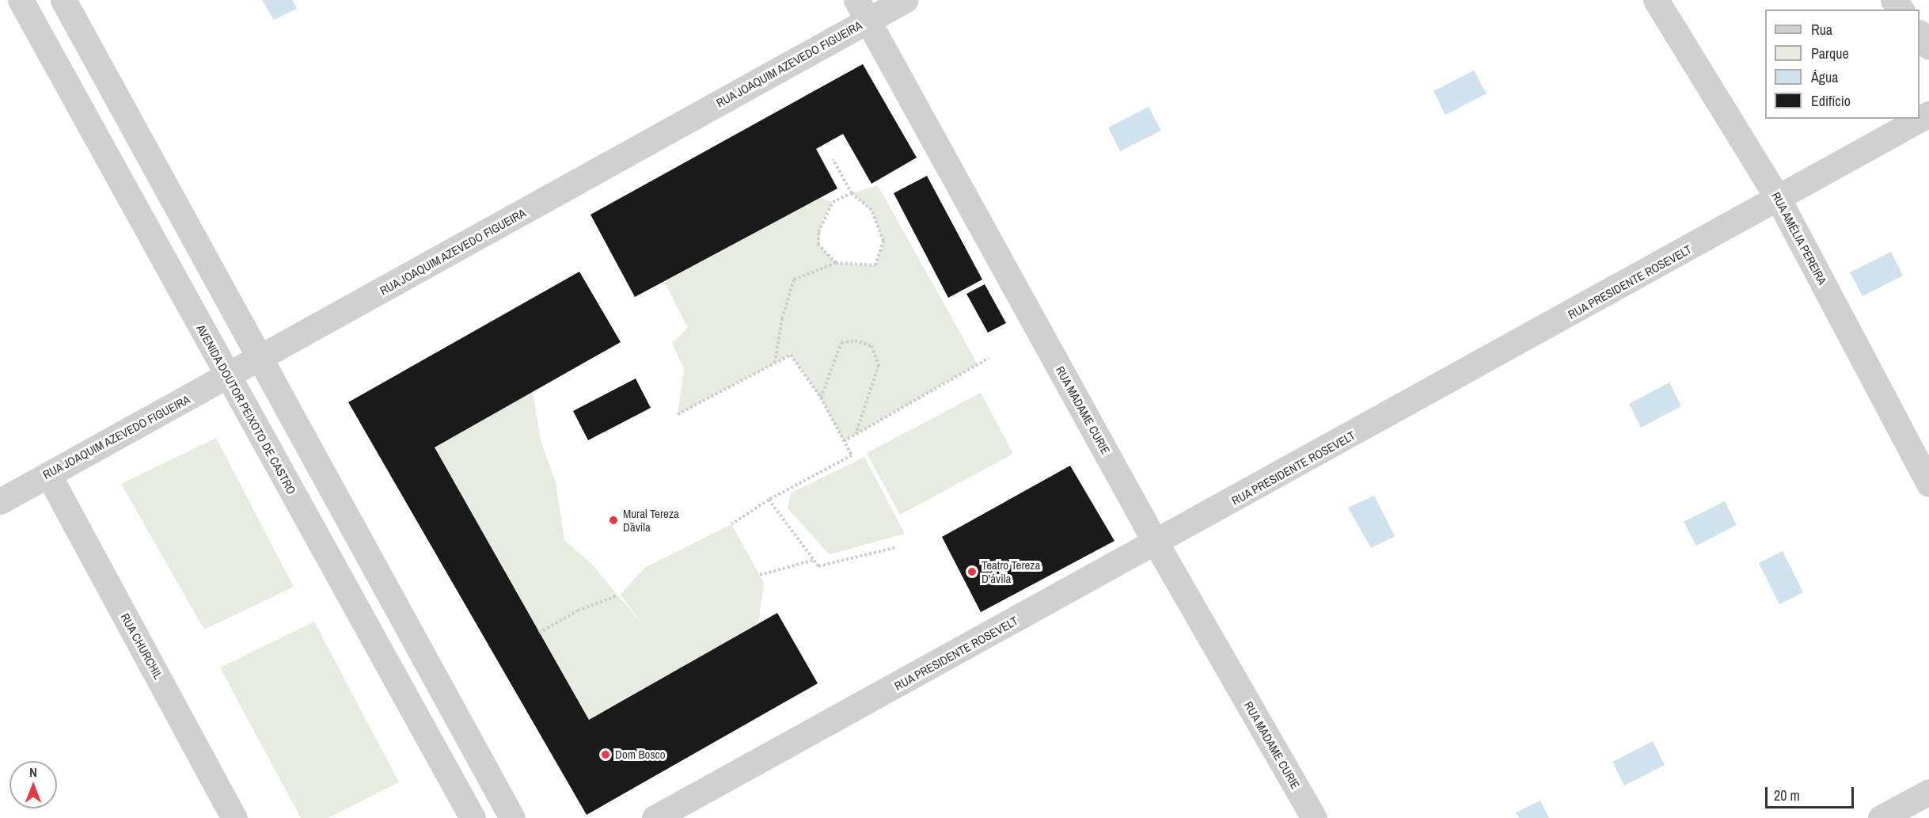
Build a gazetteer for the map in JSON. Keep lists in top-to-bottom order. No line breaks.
{"streets":{"street":["RUA JOAQUIM AZEVEDO FIGUEIRA","RUA AMÉLIA PEREIRA","RUA PRESIDENTE ROSEVELT","AVENIDA DOUTOR PEIXOTO DE CASTRO","RUA MADAME CURIE","RUA CHURCHIL"]},"crossings":[["RUA JOAQUIM AZEVEDO FIGUEIRA","AVENIDA DOUTOR PEIXOTO DE CASTRO"],["RUA JOAQUIM AZEVEDO FIGUEIRA","RUA MADAME CURIE"],["RUA JOAQUIM AZEVEDO FIGUEIRA","RUA CHURCHIL"],["RUA AMÉLIA PEREIRA","RUA PRESIDENTE ROSEVELT"],["RUA PRESIDENTE ROSEVELT","RUA MADAME CURIE"]],"places":["Mural Tereza D´ávila","Teatro Tereza D'ávila","Dom Bosco"],"legend":["Rua","Parque","Água","Edifício"],"scale_bar":"20 m","north":"top"}
